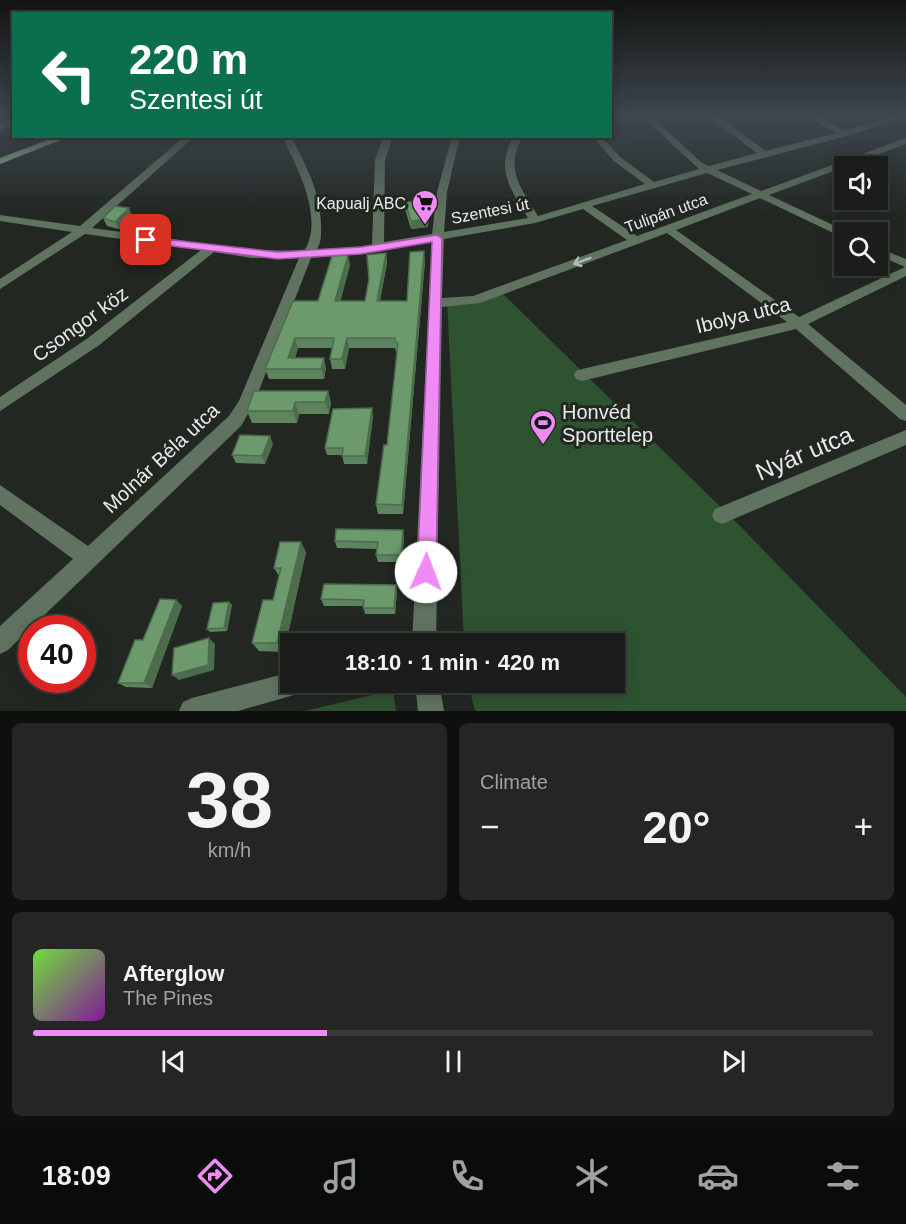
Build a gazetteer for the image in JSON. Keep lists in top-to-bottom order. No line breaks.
{"streets":{"street":["Szentesi út","Tulipán utca","Ibolya utca","Csongor köz","Nyár utca","Molnár Béla utca"]},"crossings":[["Szentesi út","Csongor köz"],["Szentesi út","Molnár Béla utca"]],"one_way":["Tulipán utca"],"places":{"supermarket":["Kapualj ABC"],"sports":["Honvéd Sporttelep"]},"page":{"turn":["220 m","Szentesi út"],"limit":"40","trip":"18:10 · 1 min · 420 m","tile":[["38","km/h"],"Climate"],"heat":["−","20°","+"],"song":["Afterglow","The Pines"],"tabs":"18:09"}}
